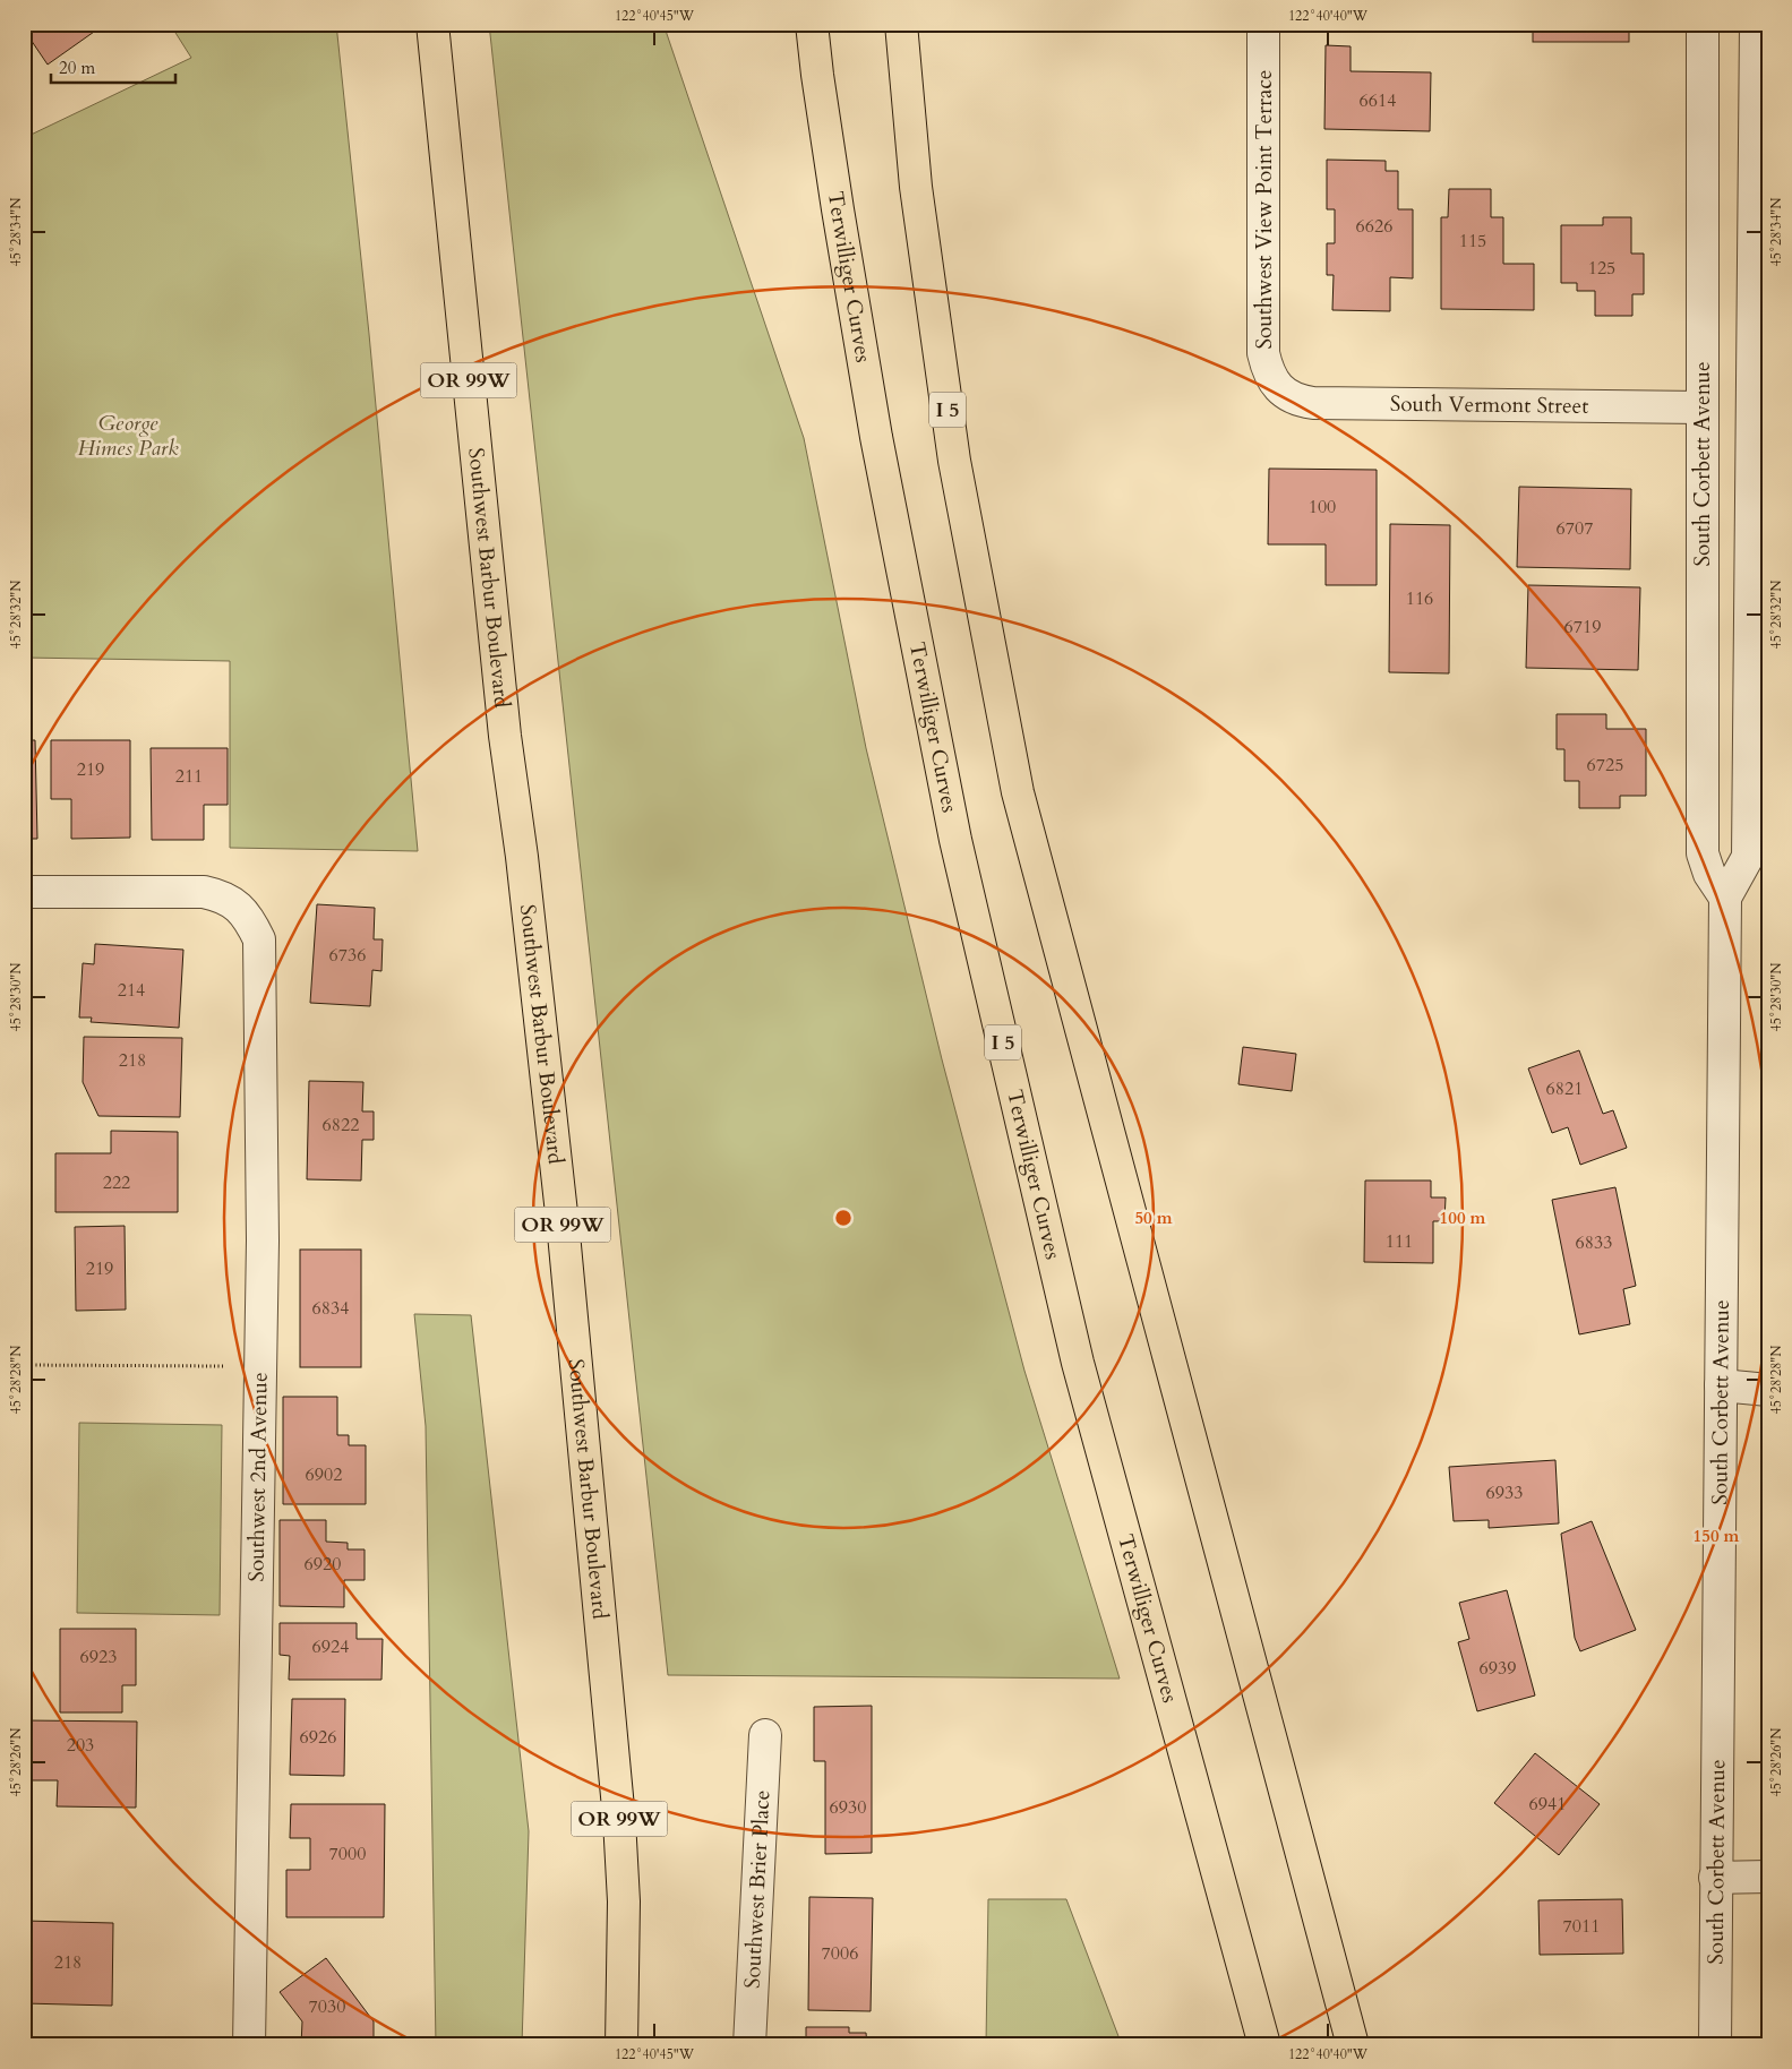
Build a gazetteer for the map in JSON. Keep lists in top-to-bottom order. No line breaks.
{"streets":{"main road":["Terwilliger Curves","OR 99W","I 5","Southwest Barbur Boulevard"],"street":["Southwest View Point Terrace","South Vermont Street","South Corbett Avenue","Southwest 2nd Avenue","Southwest Brier Place"]},"crossings":[["Southwest View Point Terrace","South Vermont Street"],["South Vermont Street","South Corbett Avenue"]],"parks":["George Himes Park"],"house_numbers":["6614","6626","115","125","100","6707","116","6719","6725","219","211","6736","214","218","6821","6822","222","111","6833","219","6834","6902","6933","6920","6924","6923","6939","6926","203","6941","6930","7000","7011","7006","218","7030"],"scale_bar":"20 m","coordinates":["122°40'45\"W","122°40'40\"W","45°28'34\"N","45°28'32\"N","45°28'30\"N","45°28'28\"N","45°28'26\"N"],"rings":["50 m","100 m","150 m"]}
